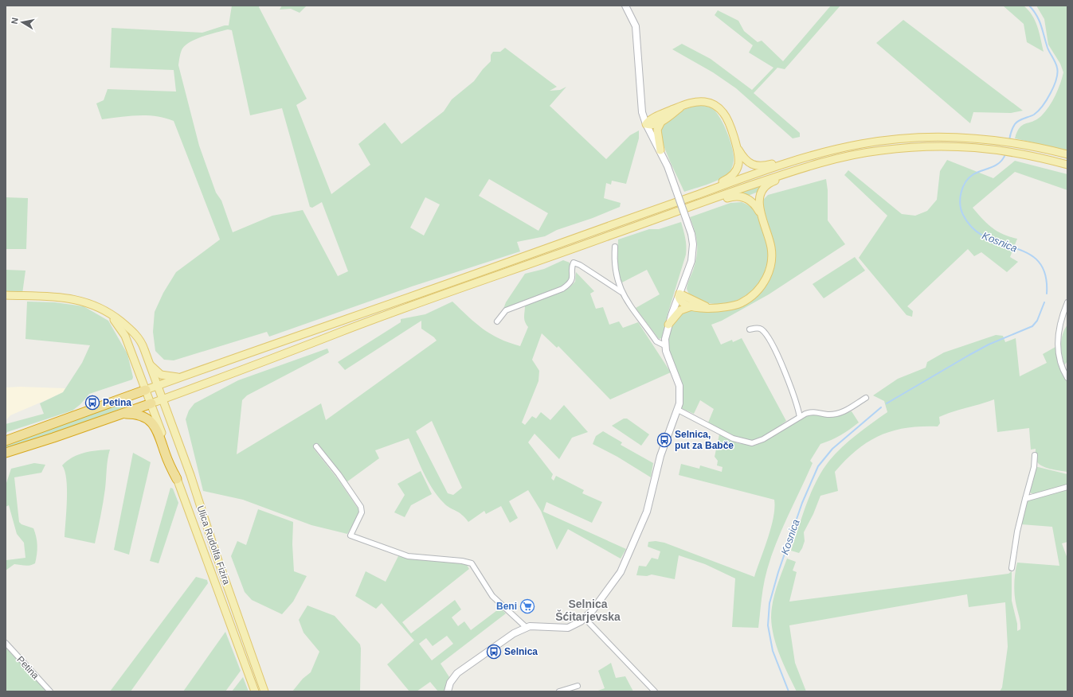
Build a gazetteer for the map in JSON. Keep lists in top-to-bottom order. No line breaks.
{"streets":{"main road":["Ulica Rudolfa Fizira"],"street":["Petina"]},"districts":["Selnica Šćitarjevska"],"water":["Kosnica"],"places":{"bus stop":["Petina","Selnica, put za Babče","Selnica"],"supermarket":["Beni"]},"north":"left"}
